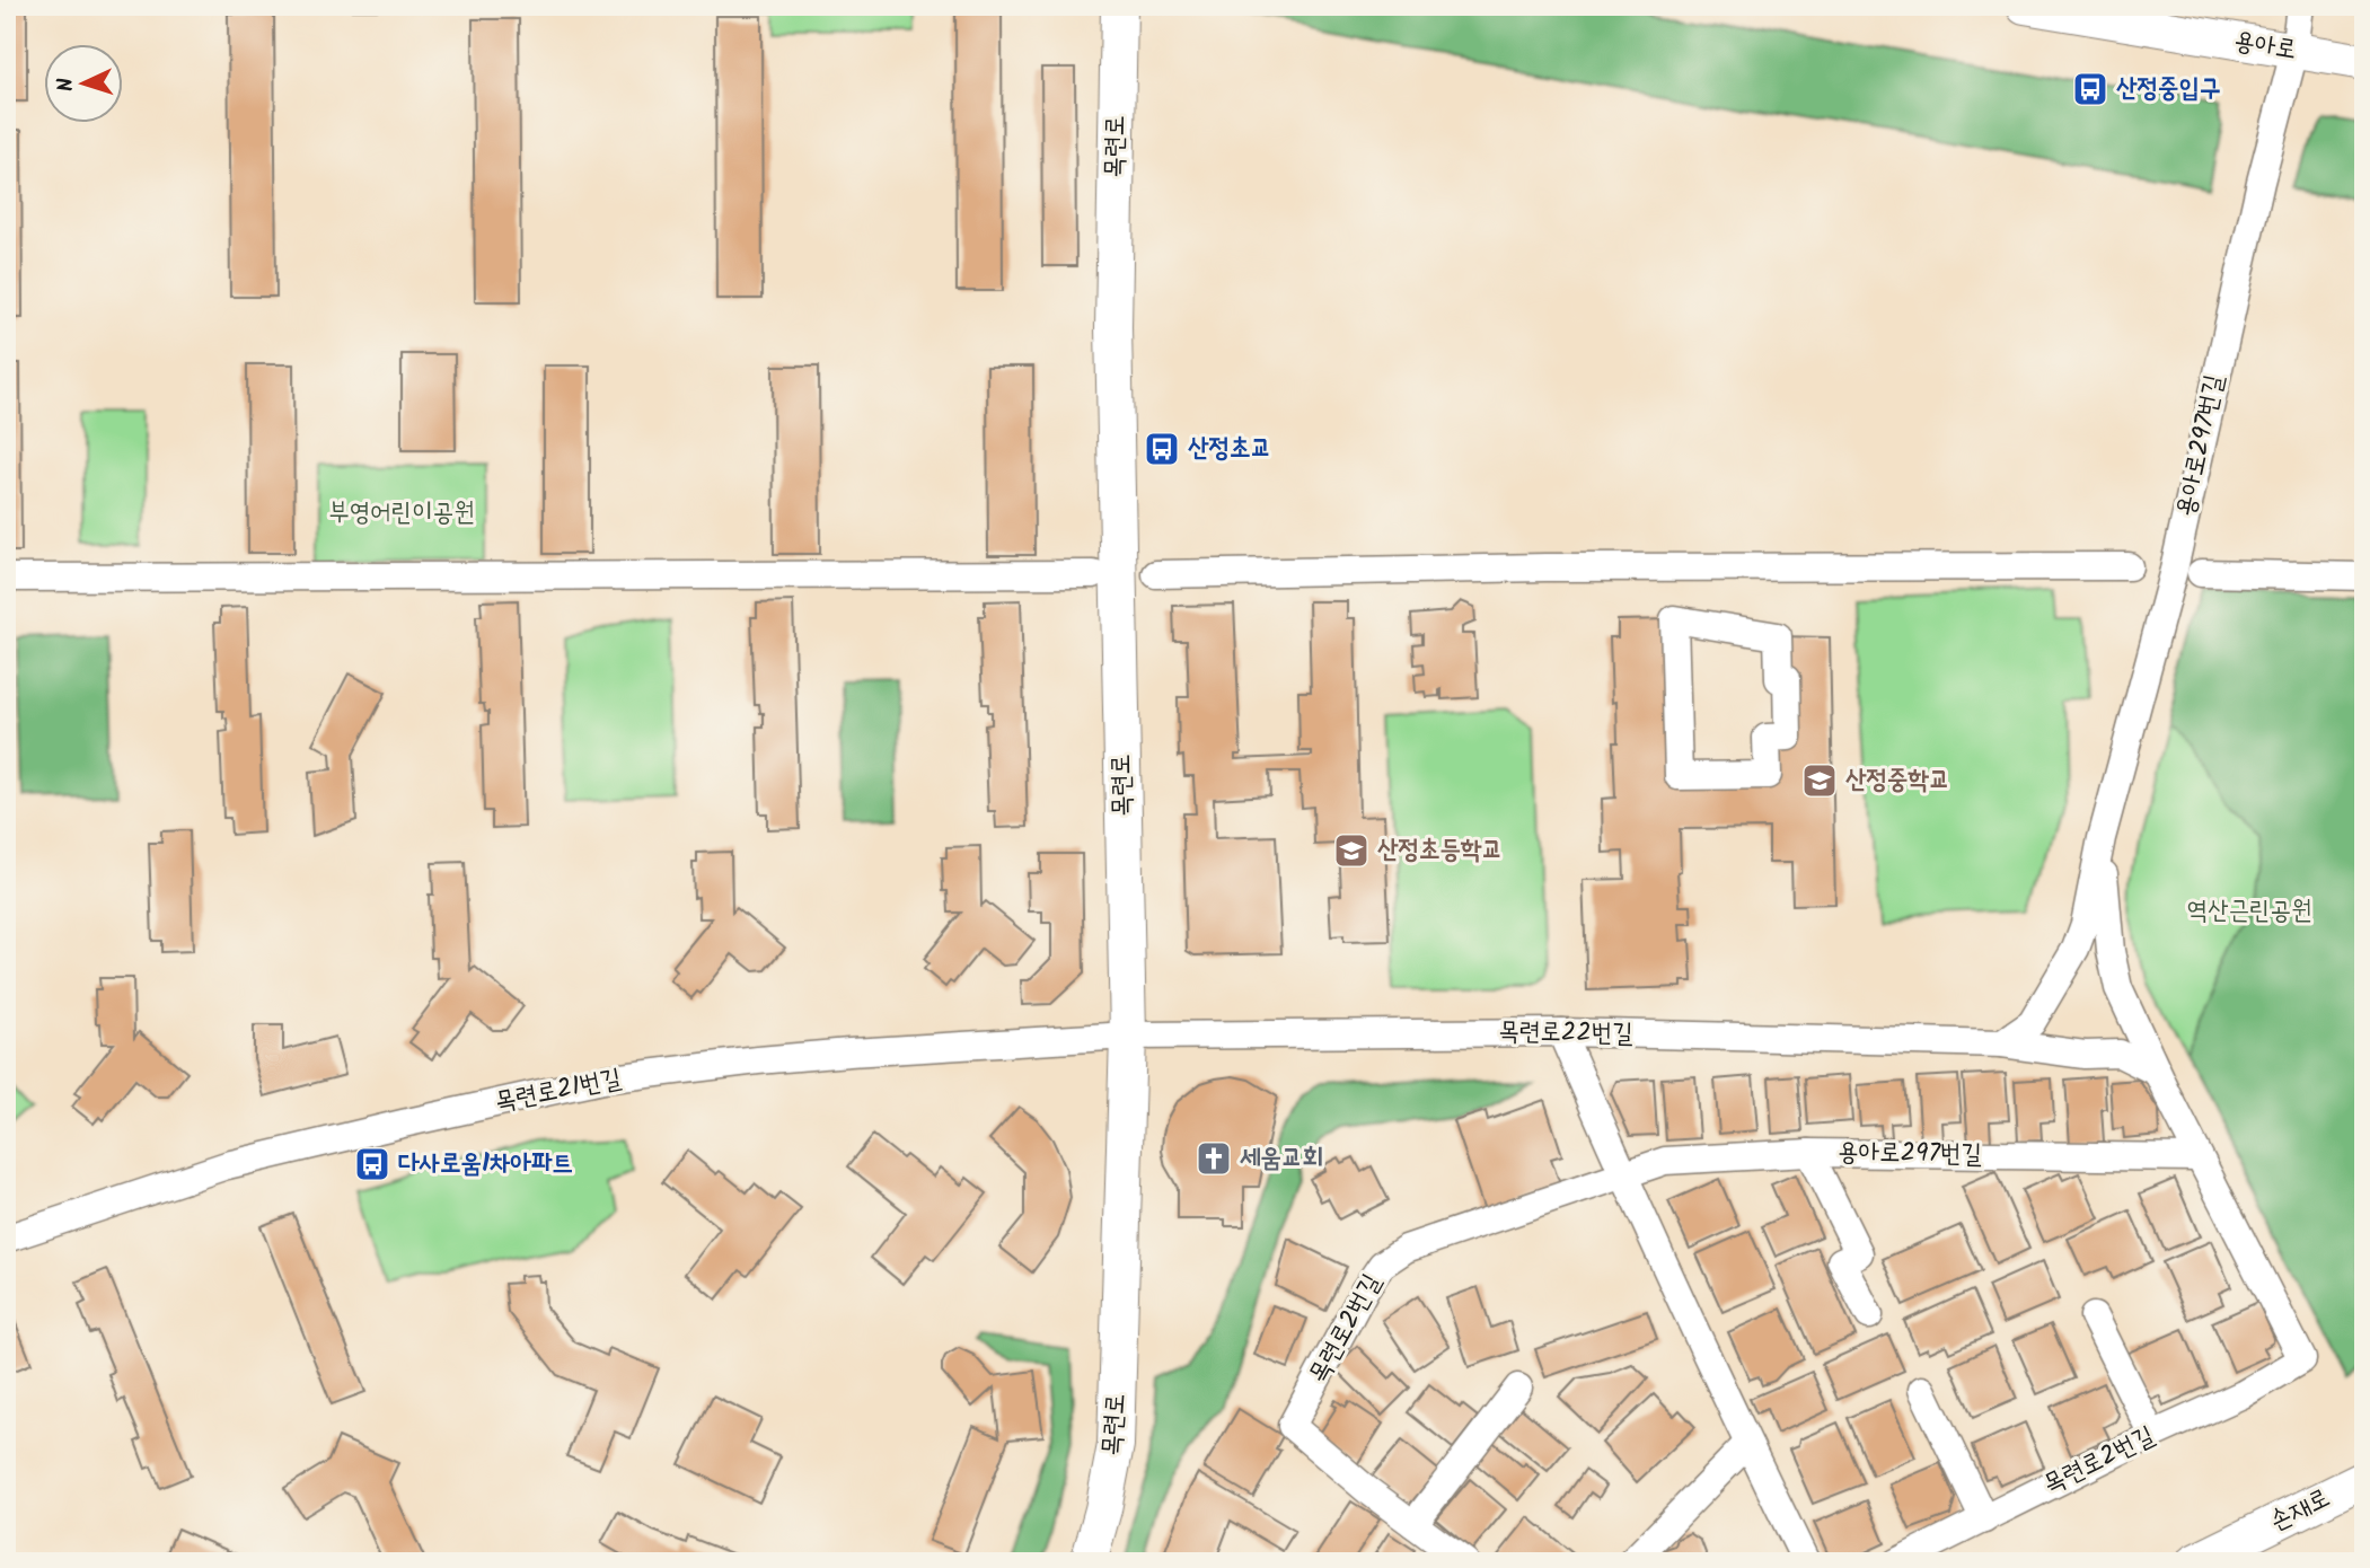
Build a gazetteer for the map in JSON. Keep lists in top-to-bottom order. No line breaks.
{"streets":{"main road":["용아로","목련로","손재로"],"street":["용아로297번길","목련로22번길","목련로21번길","목련로2번길"]},"crossings":[["용아로","용아로297번길"],["목련로","목련로22번길"],["목련로","목련로21번길"],["용아로297번길","목련로22번길"],["용아로297번길","목련로2번길"],["목련로22번길","목련로21번길"]],"parks":["부영어린이공원","역산근린공원"],"places":{"bus stop":["산정중입구","산정초교","다사로움1차아파트"],"school or university":["산정중학교","산정초등학교"],"church":["세움교회"]},"north":"left"}
